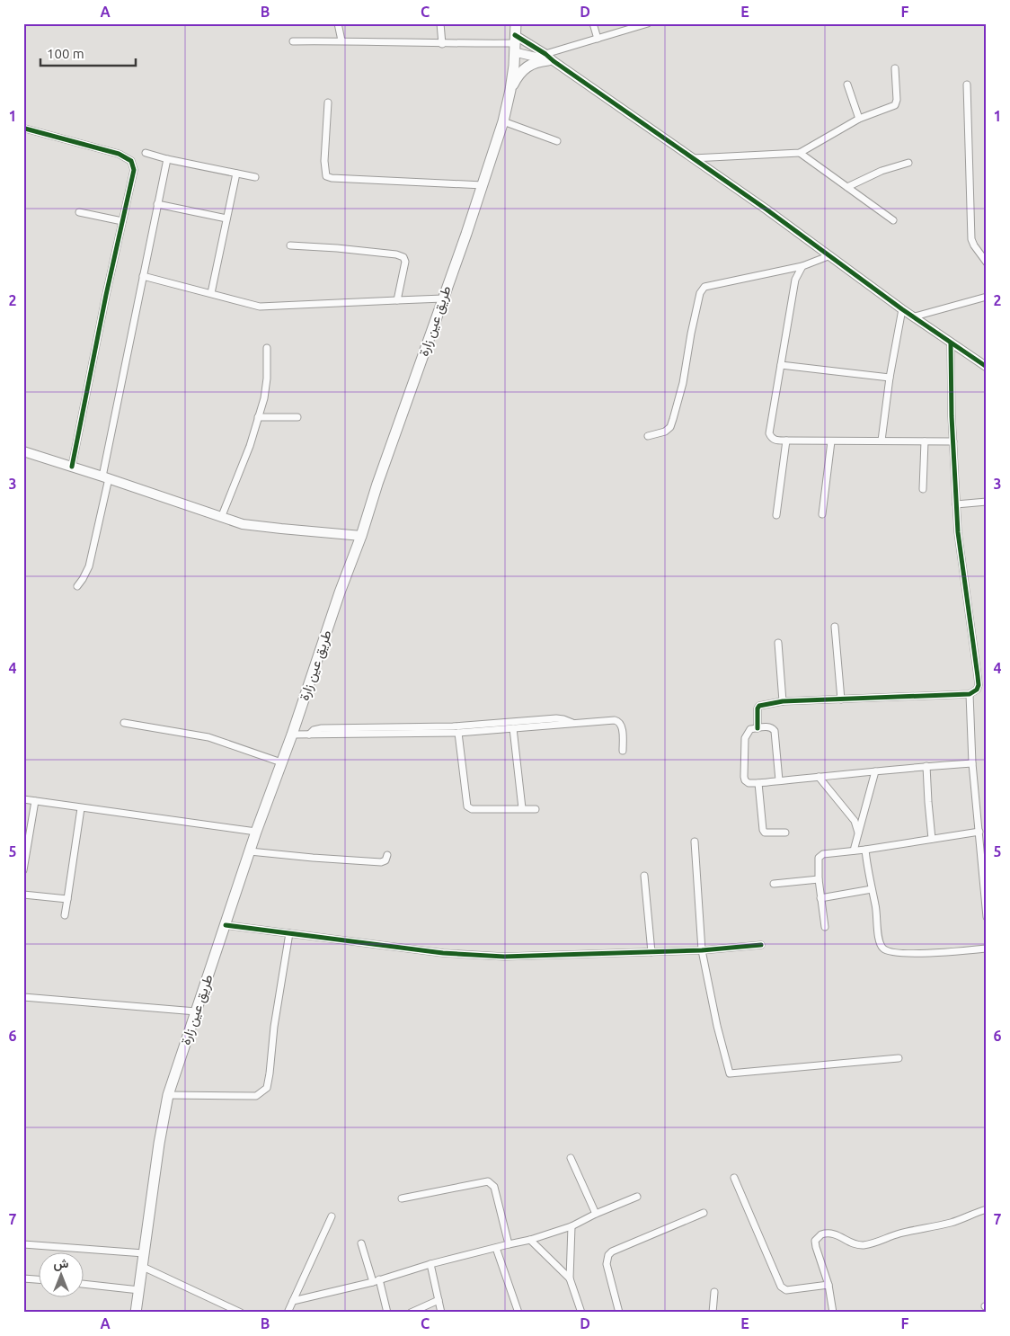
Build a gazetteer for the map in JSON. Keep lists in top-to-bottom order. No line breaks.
{"streets":{"main road":["طريق عين زارة"]},"scale_bar":"100 m","north":"top","grid":{"columns":["A","B","C","D","E","F"],"rows":["1","2","3","4","5","6","7"]}}
